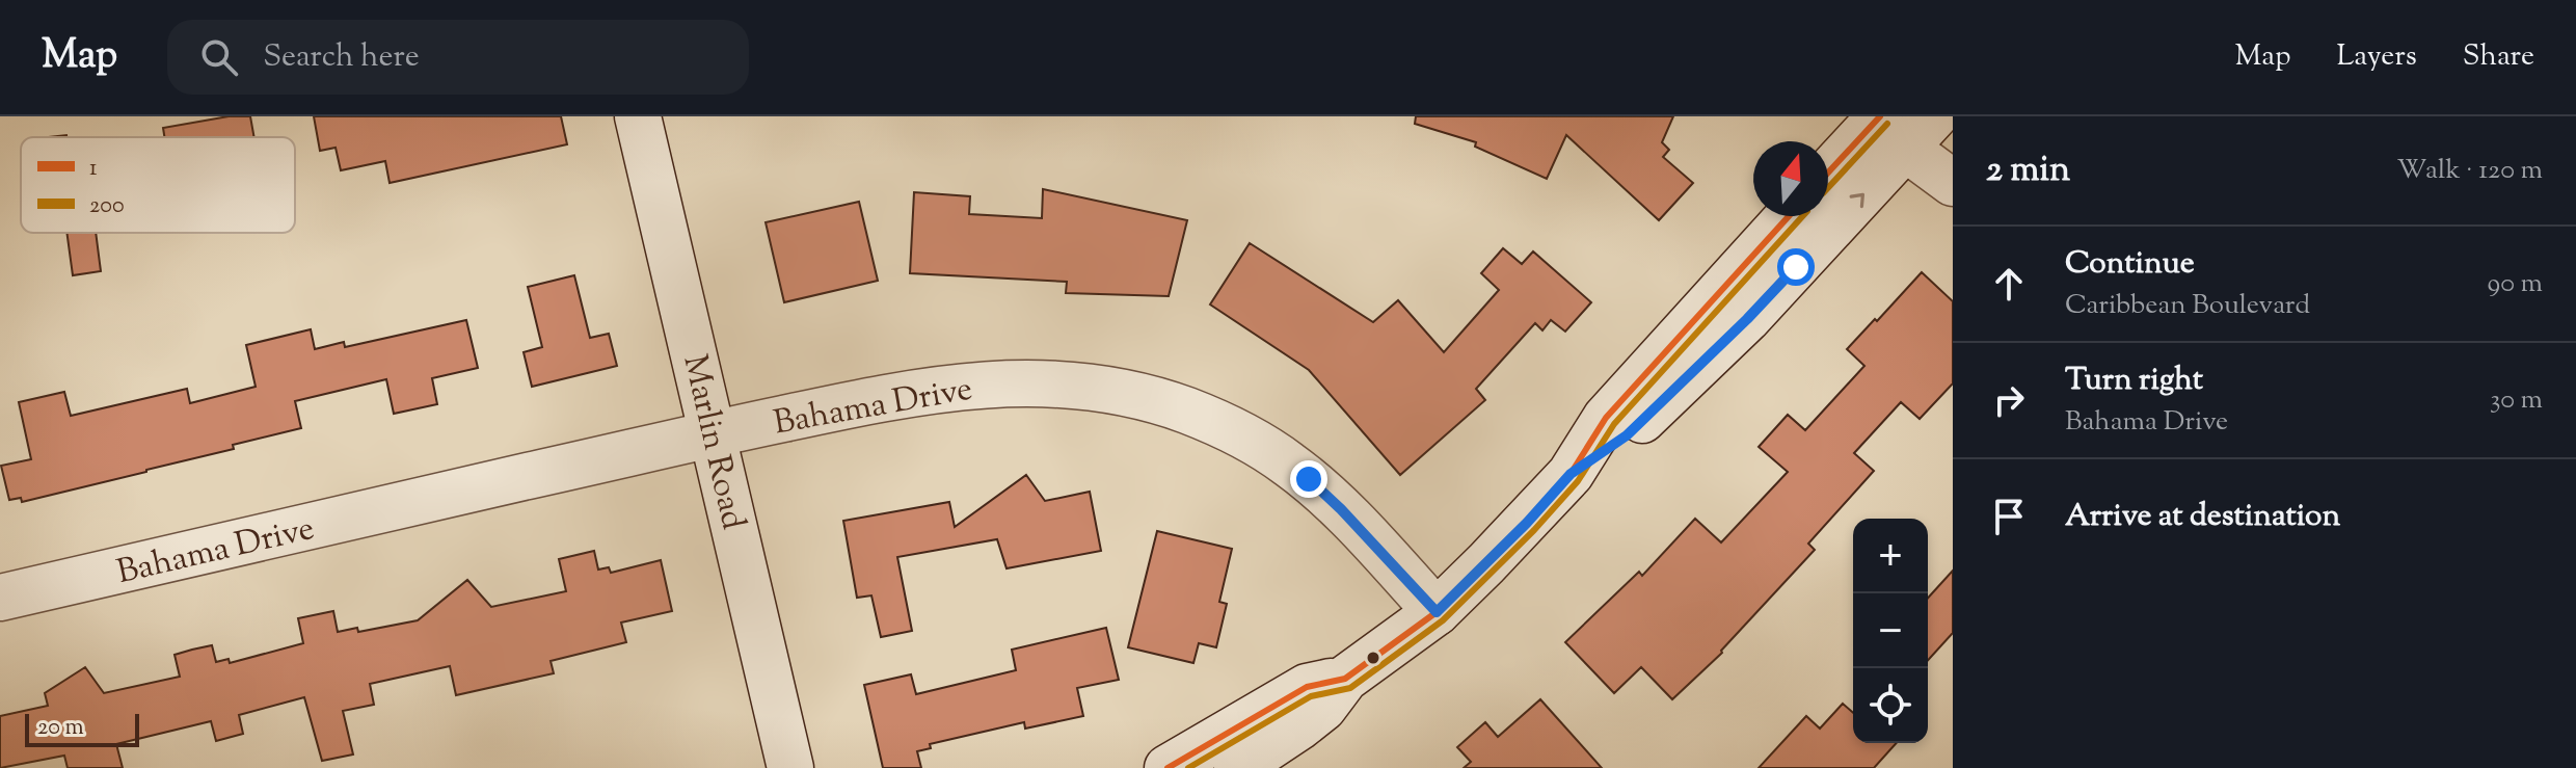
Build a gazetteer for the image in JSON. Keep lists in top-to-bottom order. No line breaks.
{"streets":{"street":["Bahama Drive","Marlin Road"]},"crossings":[["Bahama Drive","Marlin Road"]],"lines":["transit line 1","transit line 200"],"legend":["1","200"],"scale_bar":"20 m","north":"top","page":{"header":"Map","search":"Search here","nav":["Map","Layers","Share"],"heading":["2 min","Walk · 120 m"],"list":[["Continue","Caribbean Boulevard","90 m"],["Turn right","Bahama Drive","30 m"],"Arrive at destination"],"map_buttons":["+","−"],"scale":"20 m"}}
